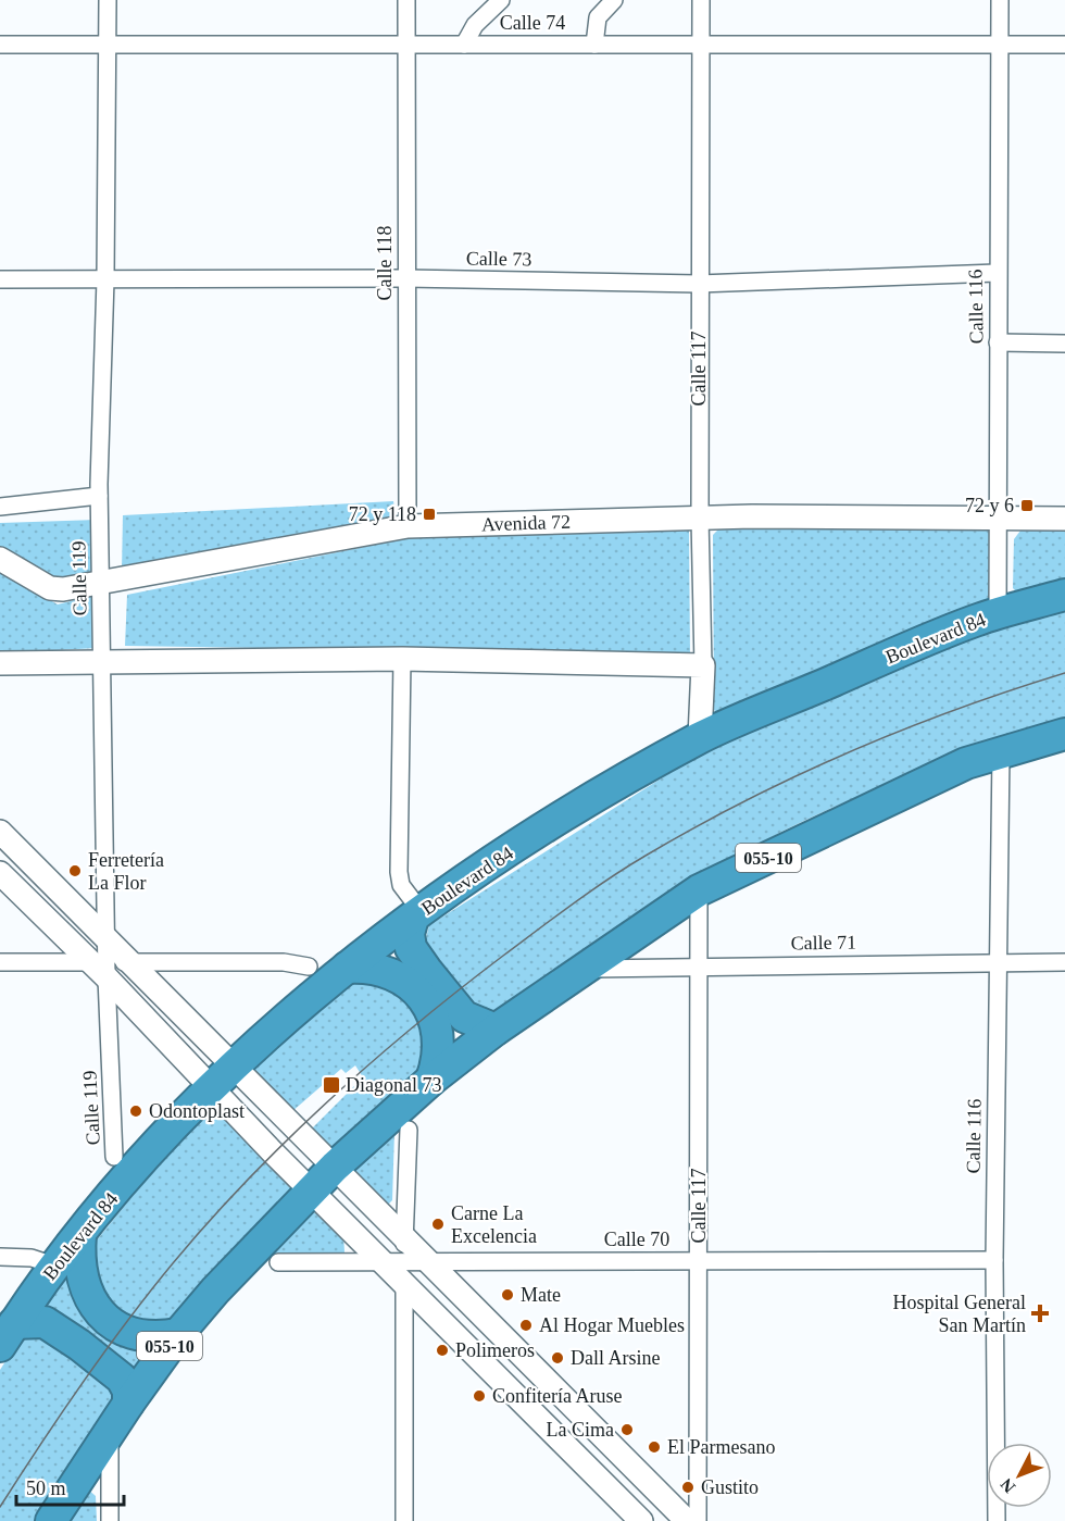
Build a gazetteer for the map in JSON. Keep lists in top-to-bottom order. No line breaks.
{"streets":{"highway":["Boulevard 84","055-10"],"street":["Calle 74","Calle 73","Calle 118","Calle 116","Calle 117","Avenida 72","Calle 119","Calle 71","Calle 70"]},"crossings":[["Calle 74","Calle 118"],["Calle 74","Calle 116"],["Calle 74","Calle 117"],["Calle 74","Calle 119"],["Calle 73","Calle 118"],["Calle 73","Calle 116"],["Calle 73","Calle 117"],["Calle 73","Calle 119"],["Calle 118","Avenida 72"],["Calle 116","Avenida 72"],["Calle 116","Boulevard 84"],["Calle 116","055-10"],["Calle 116","Calle 71"],["Calle 116","Calle 70"],["Calle 117","Avenida 72"],["Calle 117","Boulevard 84"],["Calle 117","055-10"],["Calle 117","Calle 71"],["Calle 117","Calle 70"],["Avenida 72","Calle 119"],["055-10","Calle 71"]],"places":{"transit":["72 y 6","72 y 118","Diagonal 73"],"other":["Ferretería La Flor","Odontoplast","Carne La Excelencia","Mate","Al Hogar Muebles","Polimeros","Dall Arsine","Confitería Aruse","La Cima","El Parmesano","Gustito"],"health":["Hospital General San Martín"]},"scale_bar":"50 m","north":"bottom left"}
